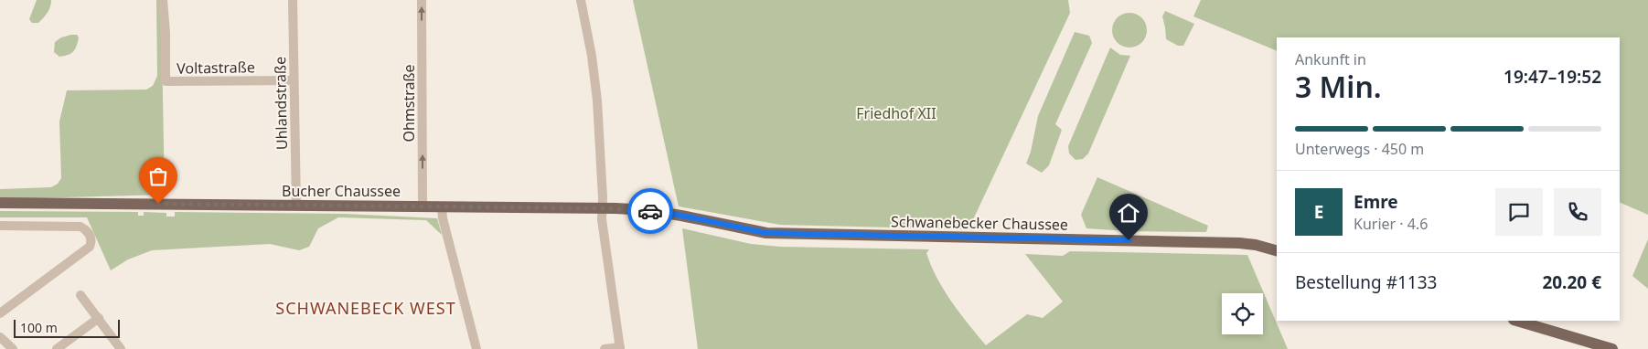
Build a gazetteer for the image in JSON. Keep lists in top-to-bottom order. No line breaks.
{"streets":{"main road":["Bucher Chaussee","Schwanebecker Chaussee"],"street":["Voltastraße","Uhlandstraße","Ohmstraße"]},"crossings":[["Voltastraße","Uhlandstraße"],["Uhlandstraße","Bucher Chaussee"],["Ohmstraße","Bucher Chaussee"],["Bucher Chaussee","Schwanebecker Chaussee"]],"one_way":["Ohmstraße"],"districts":["SCHWANEBECK WEST"],"parks":["Friedhof XII"],"scale_bar":"100 m","page":{"heading":["3 Min.","Ankunft in","19:47–19:52"],"panel":["Emre","Kurier · 4.6","Bestellung #1133","20.20 €"],"bar":"Unterwegs · 450 m","round":"E","scale":"100 m"}}
